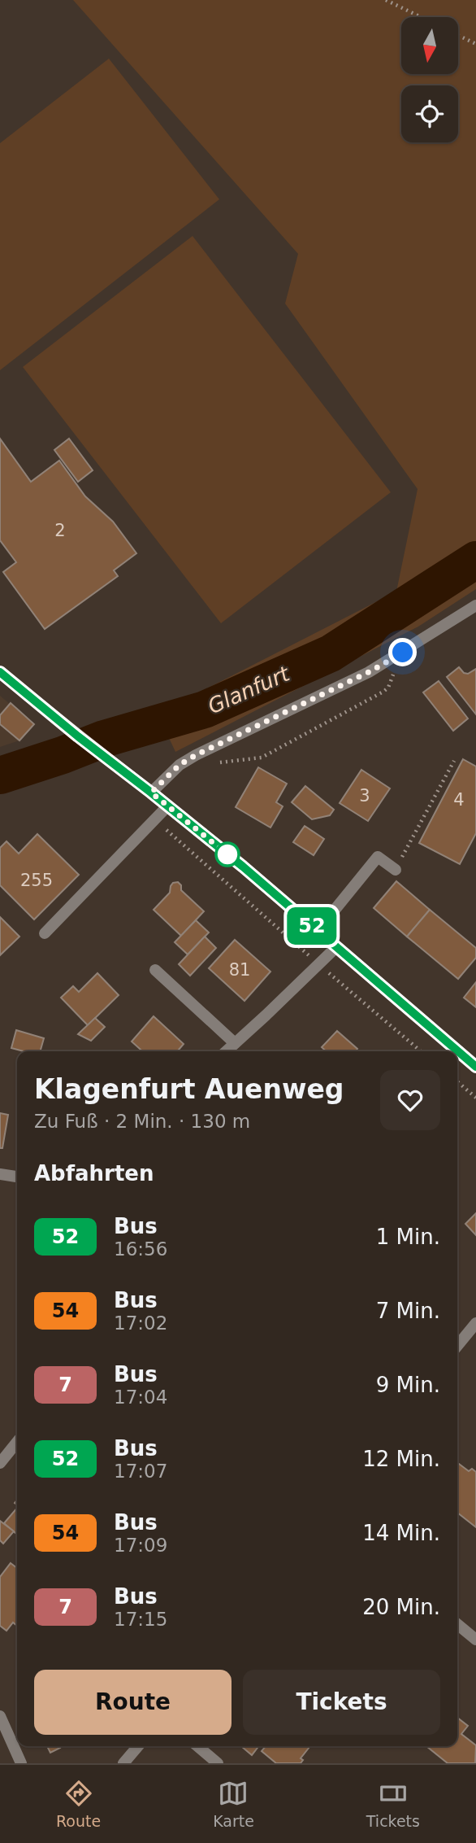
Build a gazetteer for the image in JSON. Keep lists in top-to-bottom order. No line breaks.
{"water":["Glanfurt"],"lines":["bus line 52"],"house_numbers":["2","3","4","255","81"],"north":"bottom","page":{"on_map":"52","heading":[["Klagenfurt Auenweg","Zu Fuß · 2 Min. · 130 m"],"Abfahrten"],"list":[{"mark":"52","name":"Bus","note":"16:56","value":"1 Min."},{"mark":"54","name":"Bus","note":"17:02","value":"7 Min."},{"mark":"7","name":"Bus","note":"17:04","value":"9 Min."},{"mark":"52","name":"Bus","note":"17:07","value":"12 Min."},{"mark":"54","name":"Bus","note":"17:09","value":"14 Min."},{"mark":"7","name":"Bus","note":"17:15","value":"20 Min."}],"buttons":["Route","Tickets"],"tabs":["Route","Karte","Tickets"]}}
